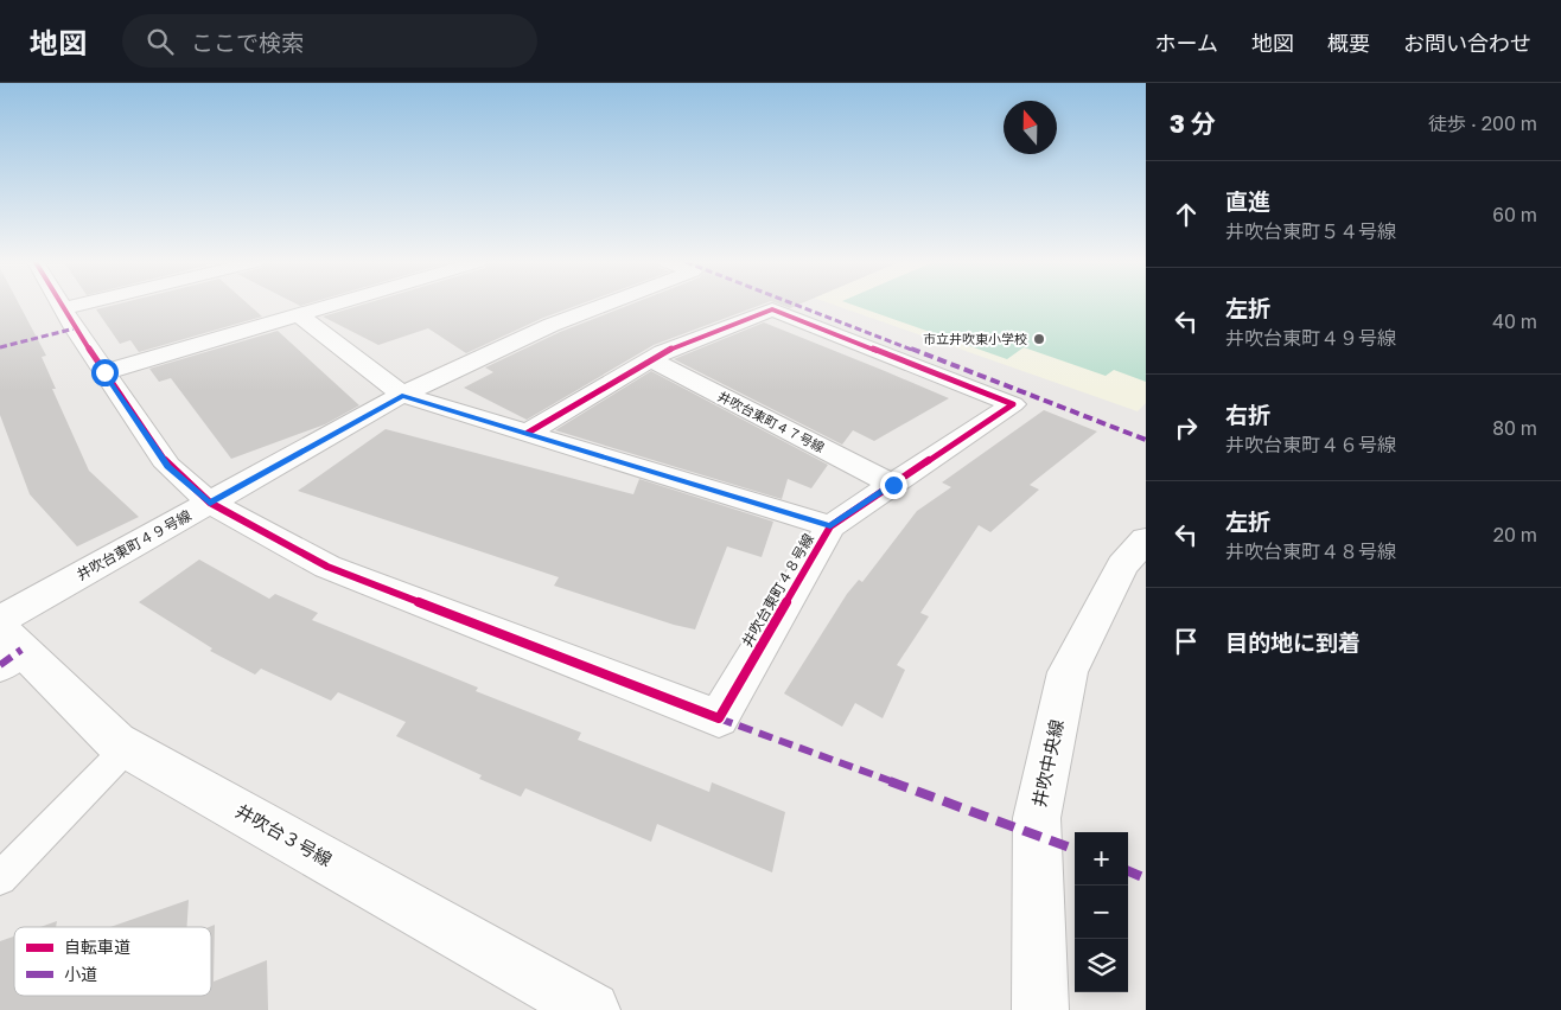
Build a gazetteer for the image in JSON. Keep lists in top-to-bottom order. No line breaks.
{"streets":{"street":["井吹台東町４７号線","井吹台東町４９号線","井吹台東町４８号線","井吹中央線","井吹台３号線"]},"crossings":[["井吹台東町４７号線","井吹台東町４８号線"],["井吹台東町４９号線","井吹台東町４８号線"],["井吹台東町４９号線","井吹台３号線"]],"places":["市立井吹東小学校"],"legend":["自転車道","小道"],"north":"top","page":{"header":"地図","search":"ここで検索","nav":["ホーム","地図","概要","お問い合わせ"],"heading":["3 分","徒歩 · 200 m"],"list":[["直進","井吹台東町５４号線","60 m"],["左折","井吹台東町４９号線","40 m"],["右折","井吹台東町４６号線","80 m"],["左折","井吹台東町４８号線","20 m"],"目的地に到着"],"map_buttons":["+","−"]}}
